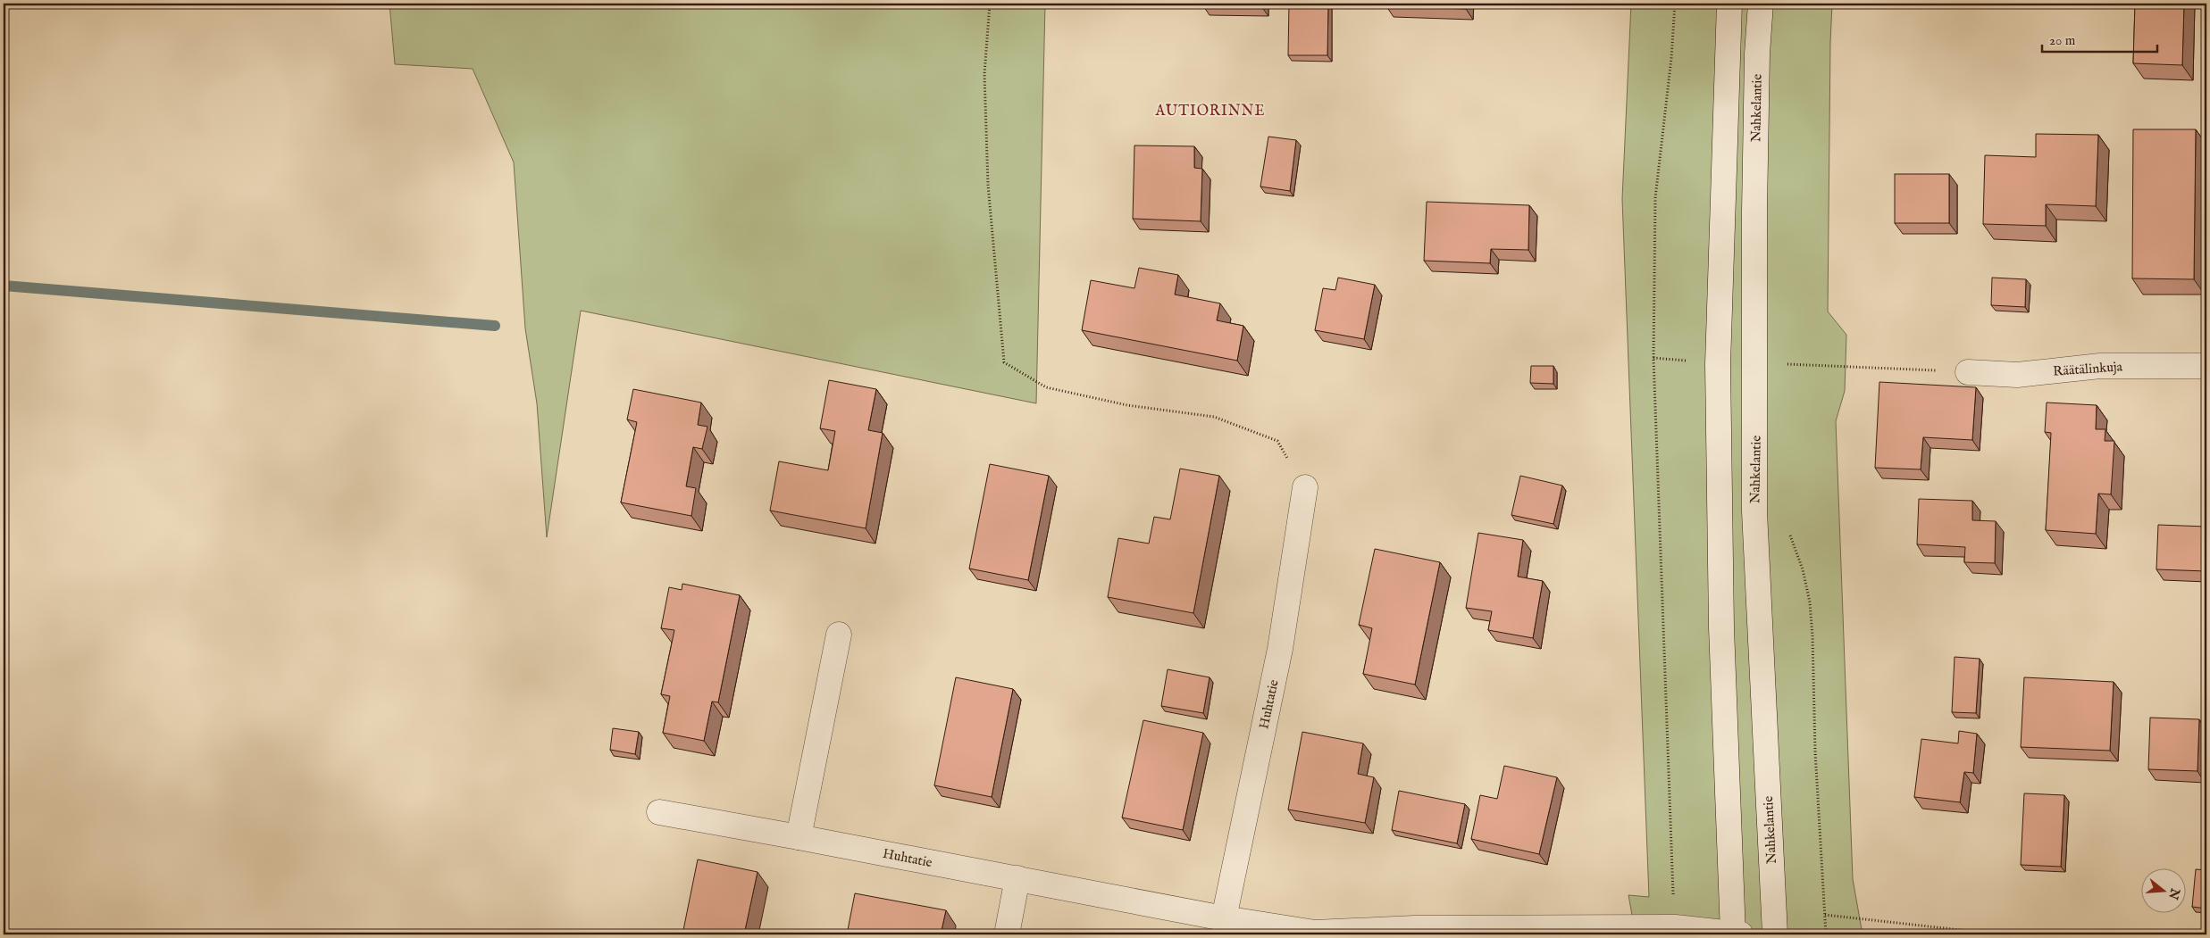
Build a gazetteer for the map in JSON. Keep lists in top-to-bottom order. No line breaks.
{"streets":{"street":["Nahkelantie","Räätälinkuja","Huhtatie"]},"districts":["AUTIORINNE"],"scale_bar":"20 m","north":"right"}
